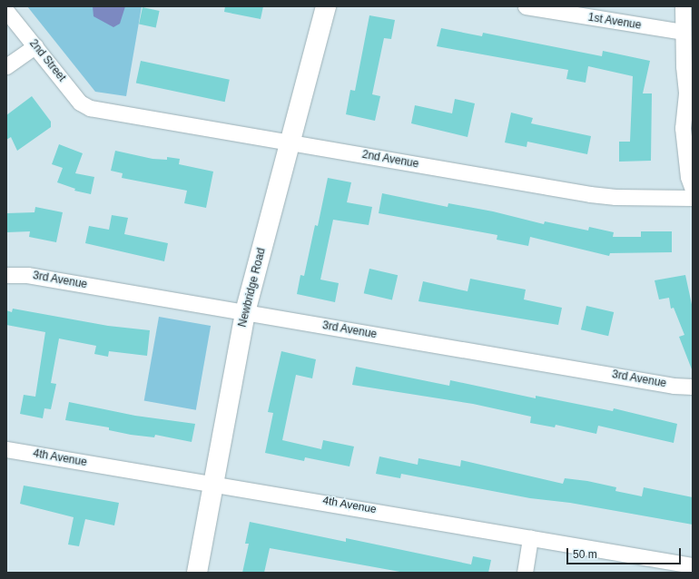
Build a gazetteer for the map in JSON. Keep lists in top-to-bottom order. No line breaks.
{"streets":{"main road":["Newbridge Road"],"street":["1st Avenue","2nd Street","2nd Avenue","3rd Avenue","4th Avenue"]},"crossings":[["2nd Street","2nd Avenue"],["2nd Avenue","Newbridge Road"],["3rd Avenue","Newbridge Road"],["Newbridge Road","4th Avenue"]],"scale_bar":"50 m"}
